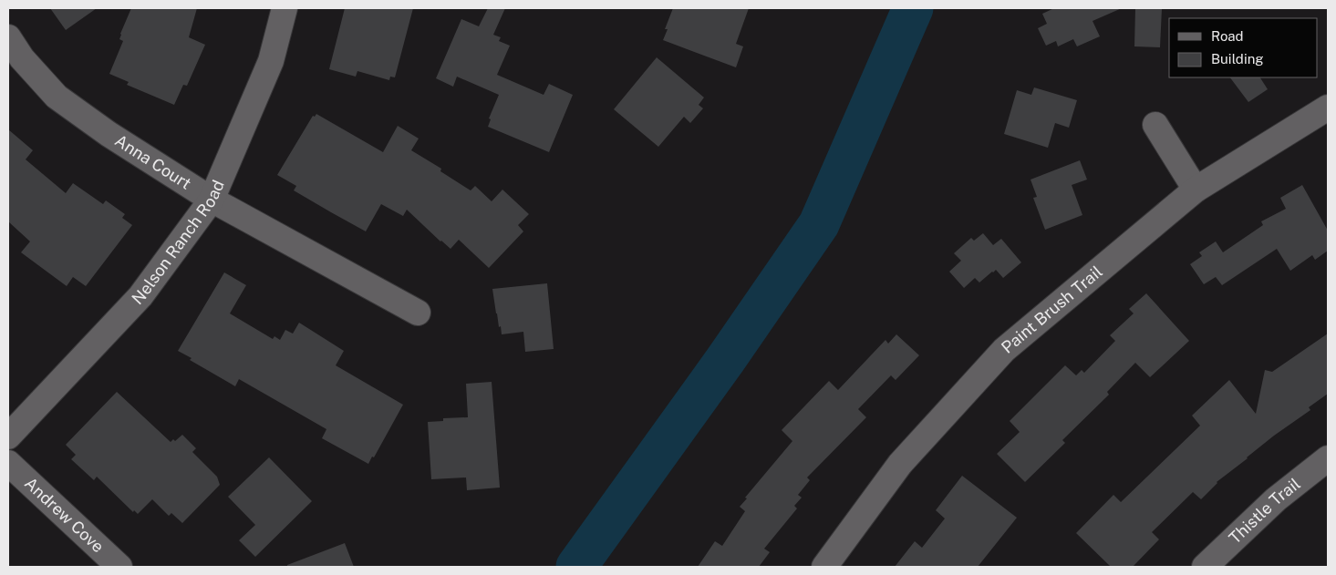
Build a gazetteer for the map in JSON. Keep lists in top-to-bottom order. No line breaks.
{"streets":{"street":["Anna Court","Nelson Ranch Road","Paint Brush Trail","Thistle Trail","Andrew Cove"]},"crossings":[["Anna Court","Nelson Ranch Road"]],"legend":["Road","Building"]}
